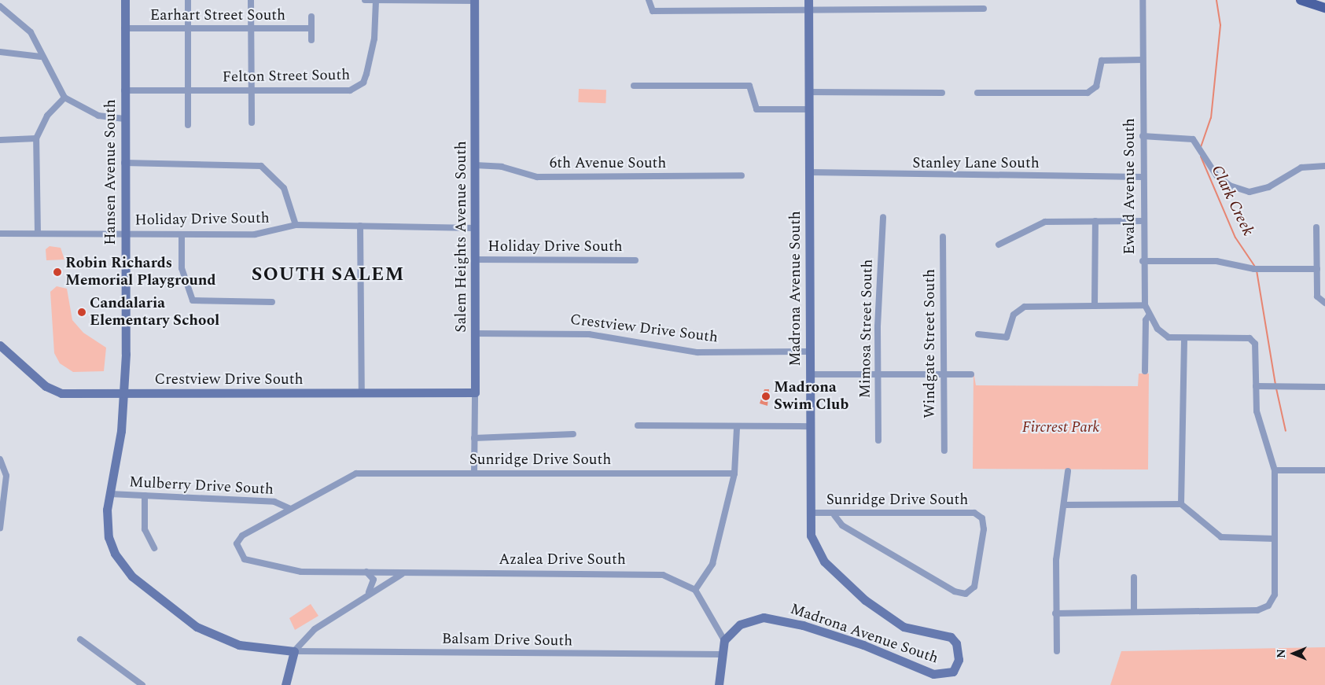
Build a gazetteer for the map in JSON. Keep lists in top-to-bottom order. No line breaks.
{"streets":{"street":["Earhart Street South","Felton Street South","6th Avenue South","Stanley Lane South","Hansen Avenue South","Ewald Avenue South","Holiday Drive South","Salem Heights Avenue South","Madrona Avenue South","Crestview Drive South","Mimosa Street South","Windgate Street South","Sunridge Drive South","Mulberry Drive South","Azalea Drive South","Balsam Drive South"]},"crossings":[["Earhart Street South","Hansen Avenue South"],["Felton Street South","Hansen Avenue South"],["6th Avenue South","Salem Heights Avenue South"],["Stanley Lane South","Ewald Avenue South"],["Stanley Lane South","Madrona Avenue South"],["Hansen Avenue South","Holiday Drive South"],["Hansen Avenue South","Crestview Drive South"],["Hansen Avenue South","Mulberry Drive South"],["Hansen Avenue South","Balsam Drive South"],["Holiday Drive South","Salem Heights Avenue South"],["Salem Heights Avenue South","Crestview Drive South"],["Salem Heights Avenue South","Sunridge Drive South"],["Madrona Avenue South","Crestview Drive South"],["Madrona Avenue South","Sunridge Drive South"],["Sunridge Drive South","Mulberry Drive South"],["Sunridge Drive South","Azalea Drive South"]],"districts":["SOUTH SALEM"],"water":["Clark Creek"],"parks":["Fircrest Park"],"places":["Robin Richards Memorial Playground","Candalaria Elementary School","Madrona Swim Club"],"north":"left"}
